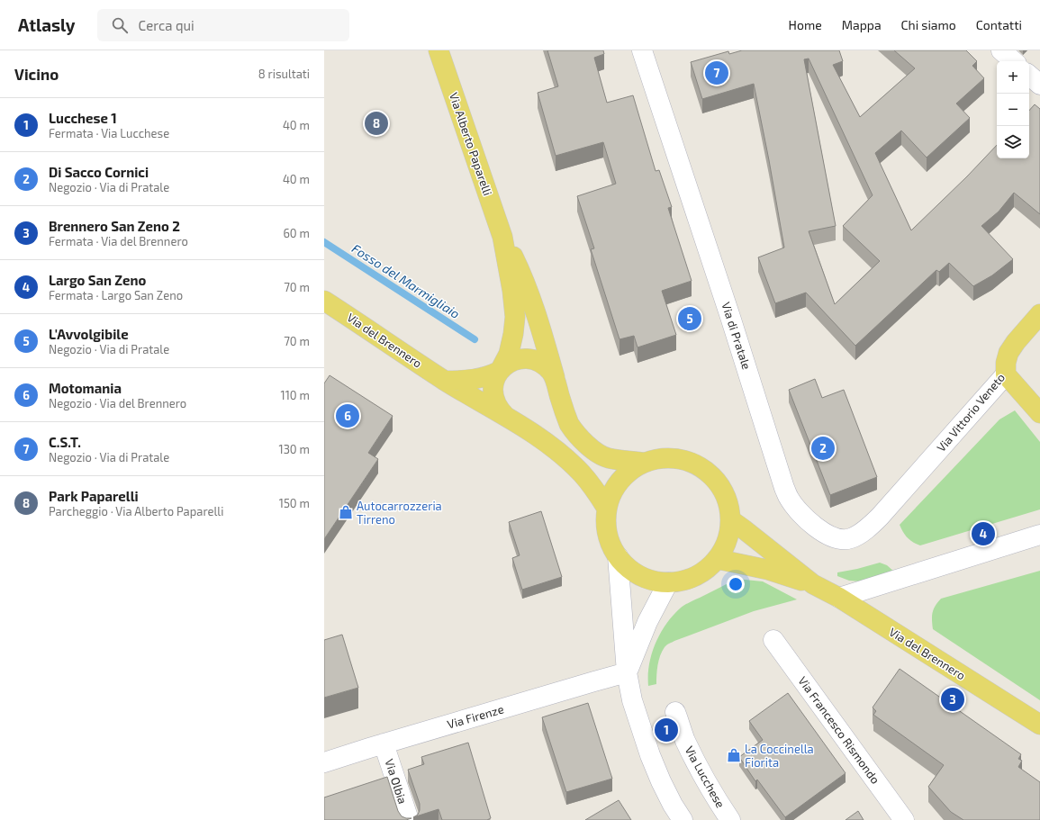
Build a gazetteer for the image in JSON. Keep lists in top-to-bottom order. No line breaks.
{"streets":{"main road":["Via Alberto Paparelli","Via del Brennero","Via Vittorio Veneto"],"street":["Via di Pratale","Via Firenze","Via Francesco Rismondo","Via Lucchese","Via Olbia"]},"crossings":[["Via Alberto Paparelli","Via del Brennero"],["Via di Pratale","Via Vittorio Veneto"],["Via Firenze","Via Olbia"]],"water":["Fosso del Marmigliaio"],"places":{"shop":["Autocarrozzeria Tirreno","La Coccinella Fiorita"]},"page":{"header":"Atlasly","search":"Cerca qui","nav":["Home","Mappa","Chi siamo","Contatti"],"heading":["Vicino","8 risultati"],"pins":["7","8","5","6","2","4","3","1"],"map_buttons":["+","−"],"list":[{"mark":"1","name":"Lucchese 1","note":"Fermata · Via Lucchese","value":"40 m"},{"mark":"2","name":"Di Sacco Cornici","note":"Negozio · Via di Pratale","value":"40 m"},{"mark":"3","name":"Brennero San Zeno 2","note":"Fermata · Via del Brennero","value":"60 m"},{"mark":"4","name":"Largo San Zeno","note":"Fermata · Largo San Zeno","value":"70 m"},{"mark":"5","name":"L'Avvolgibile","note":"Negozio · Via di Pratale","value":"70 m"},{"mark":"6","name":"Motomania","note":"Negozio · Via del Brennero","value":"110 m"},{"mark":"7","name":"C.S.T.","note":"Negozio · Via di Pratale","value":"130 m"},{"mark":"8","name":"Park Paparelli","note":"Parcheggio · Via Alberto Paparelli","value":"150 m"}]}}
